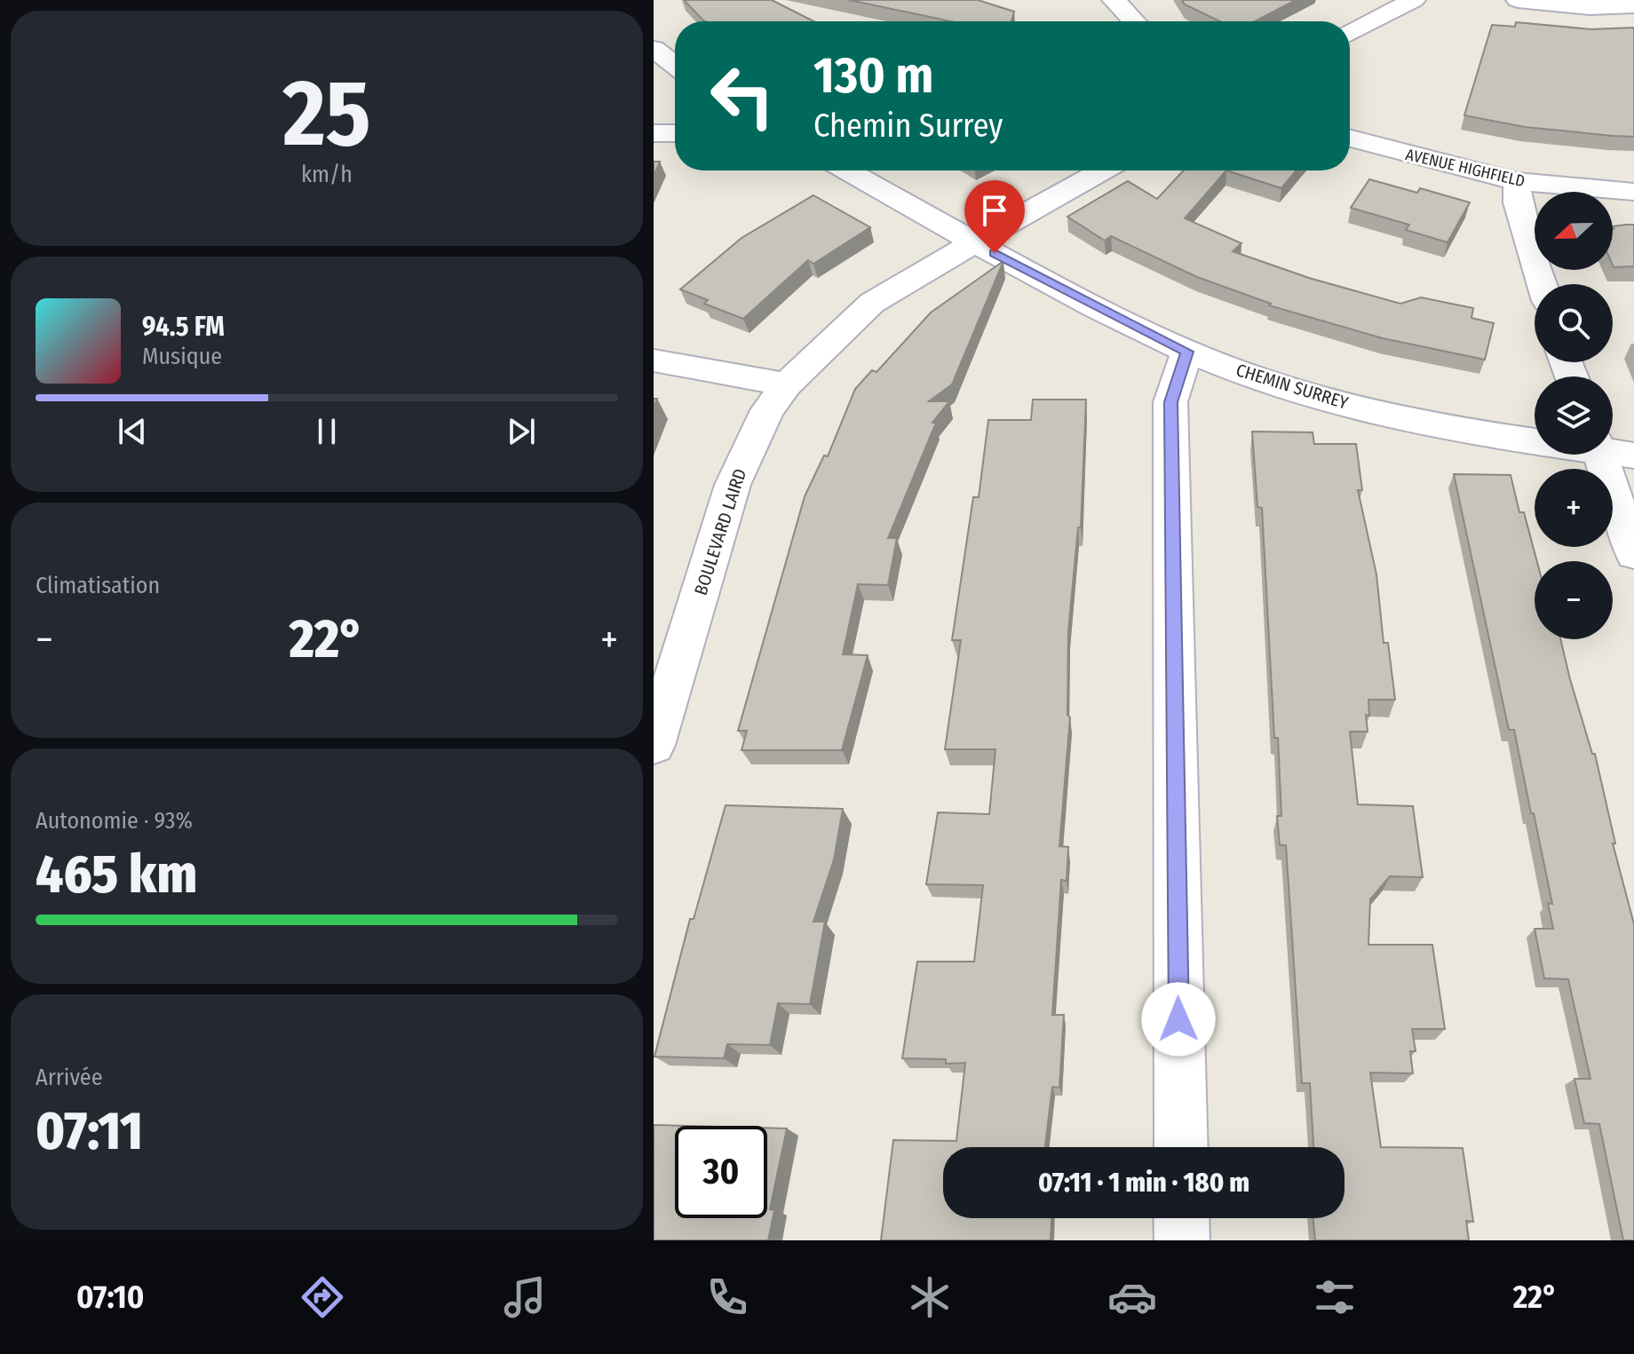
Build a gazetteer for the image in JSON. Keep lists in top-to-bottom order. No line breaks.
{"streets":{"street":["AVENUE HIGHFIELD","CHEMIN SURREY","BOULEVARD LAIRD"]},"crossings":[["CHEMIN SURREY","BOULEVARD LAIRD"]],"north":"left","page":{"tile":[["25","km/h"],"Climatisation",["Autonomie · 93%","465 km"],["Arrivée","07:11"]],"turn":["130 m","Chemin Surrey"],"map_buttons":["+","−"],"song":["94.5 FM","Musique"],"heat":["−","22°","+"],"limit":"30","trip":"07:11 · 1 min · 180 m","tabs":["07:10","22°"]}}
